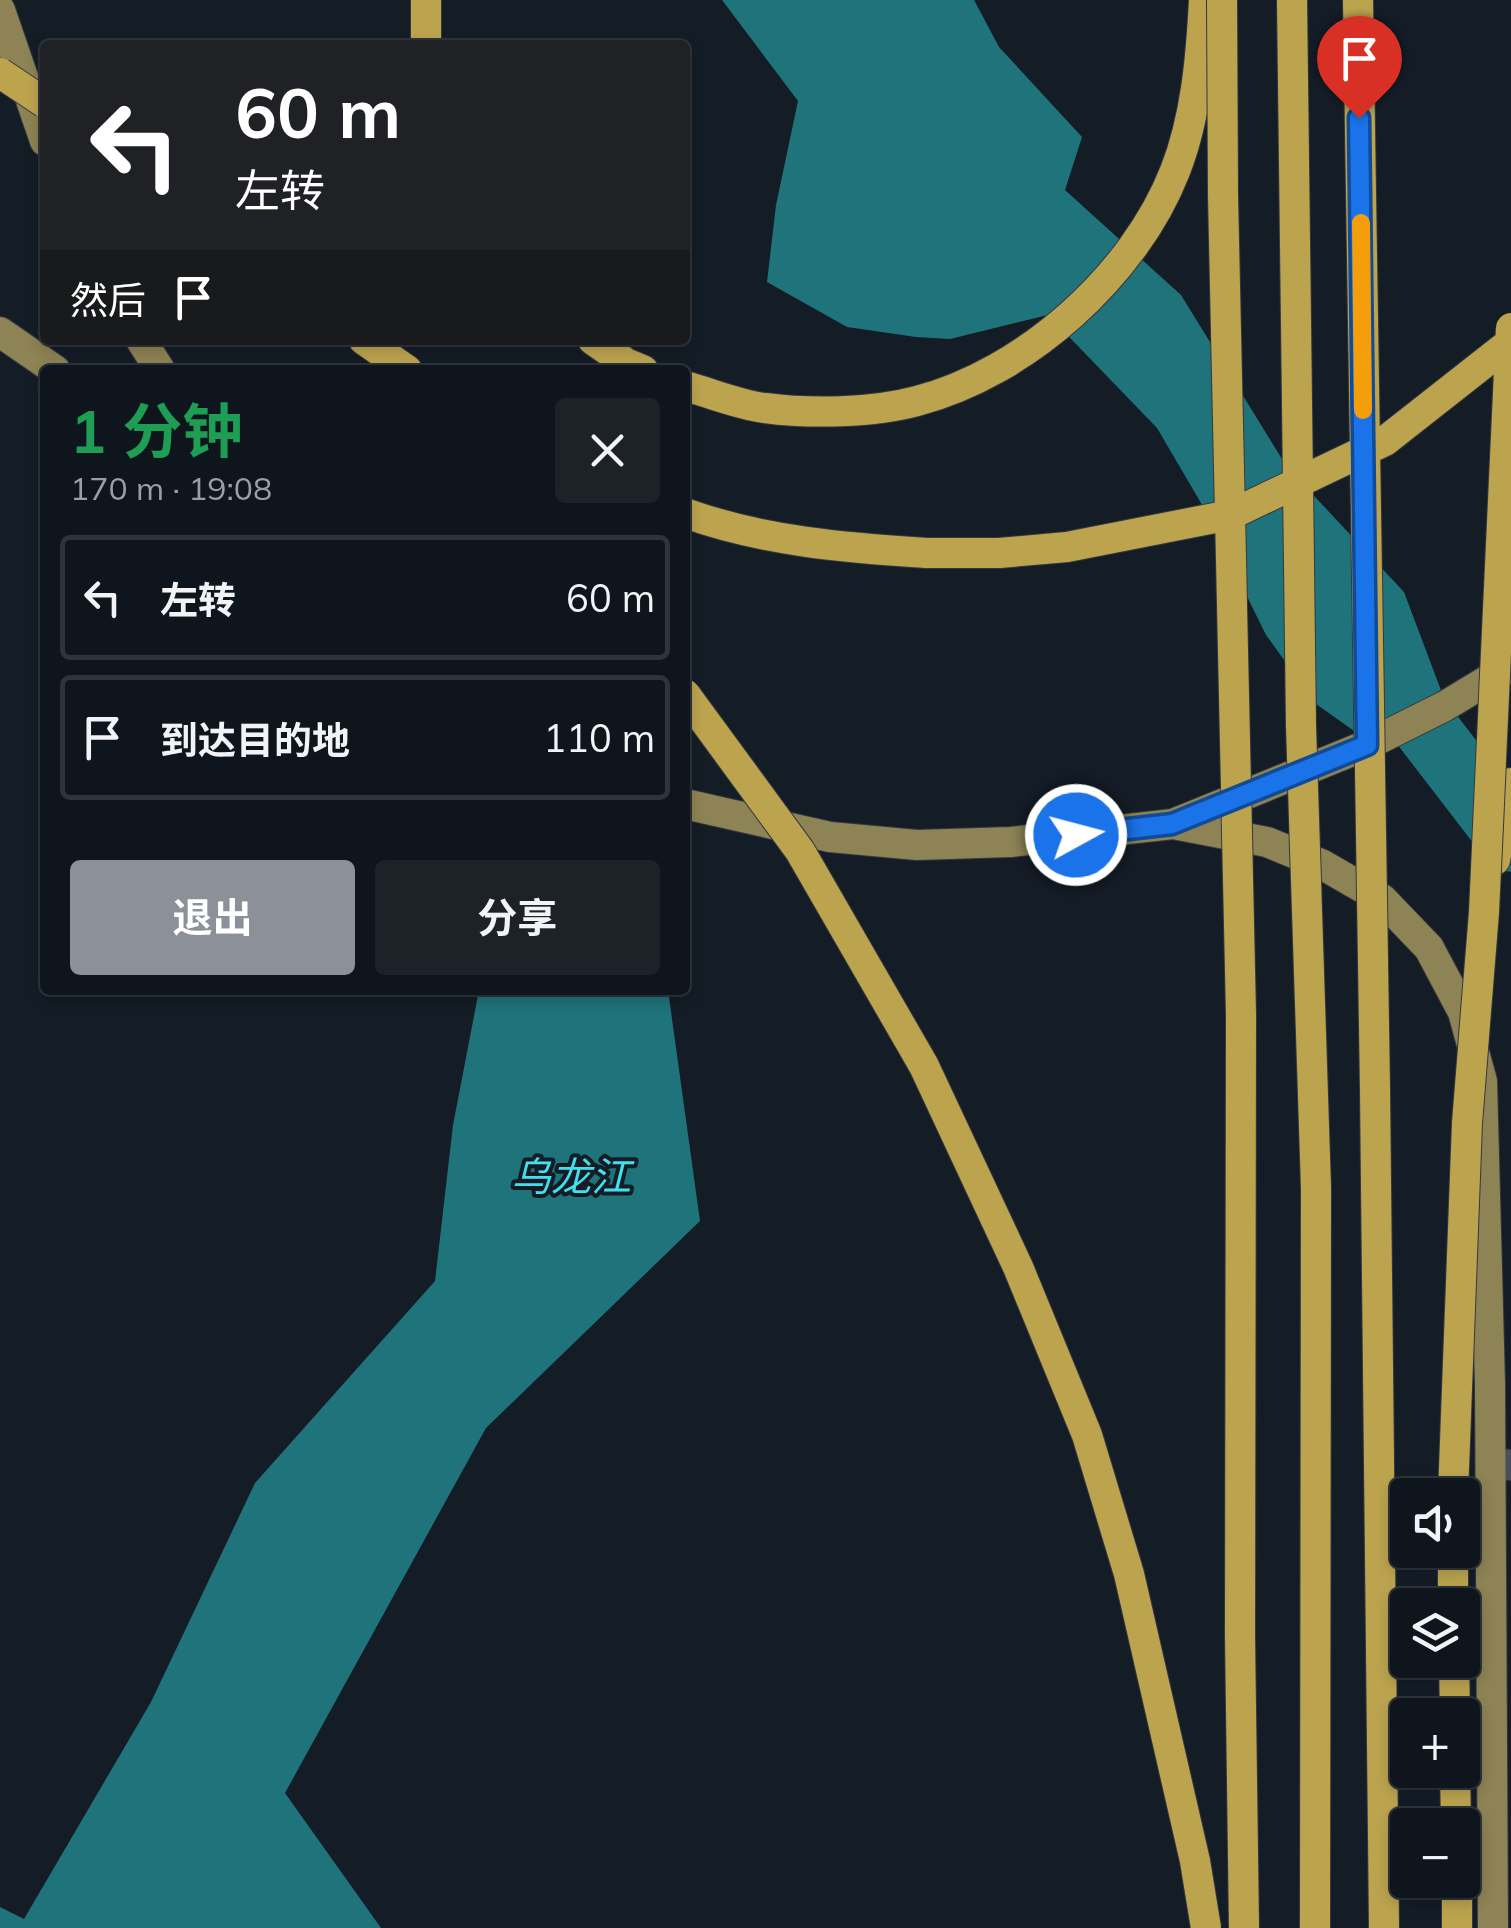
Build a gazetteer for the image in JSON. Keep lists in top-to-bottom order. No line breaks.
{"water":["乌龙江"],"page":{"turn":["60 m","左转"],"then":"然后","heading":["1 分钟","170 m · 19:08"],"list":[{"name":"左转","value":"60 m"},{"name":"到达目的地","value":"110 m"}],"buttons":["退出","分享"],"map_buttons":["+","−"]}}
